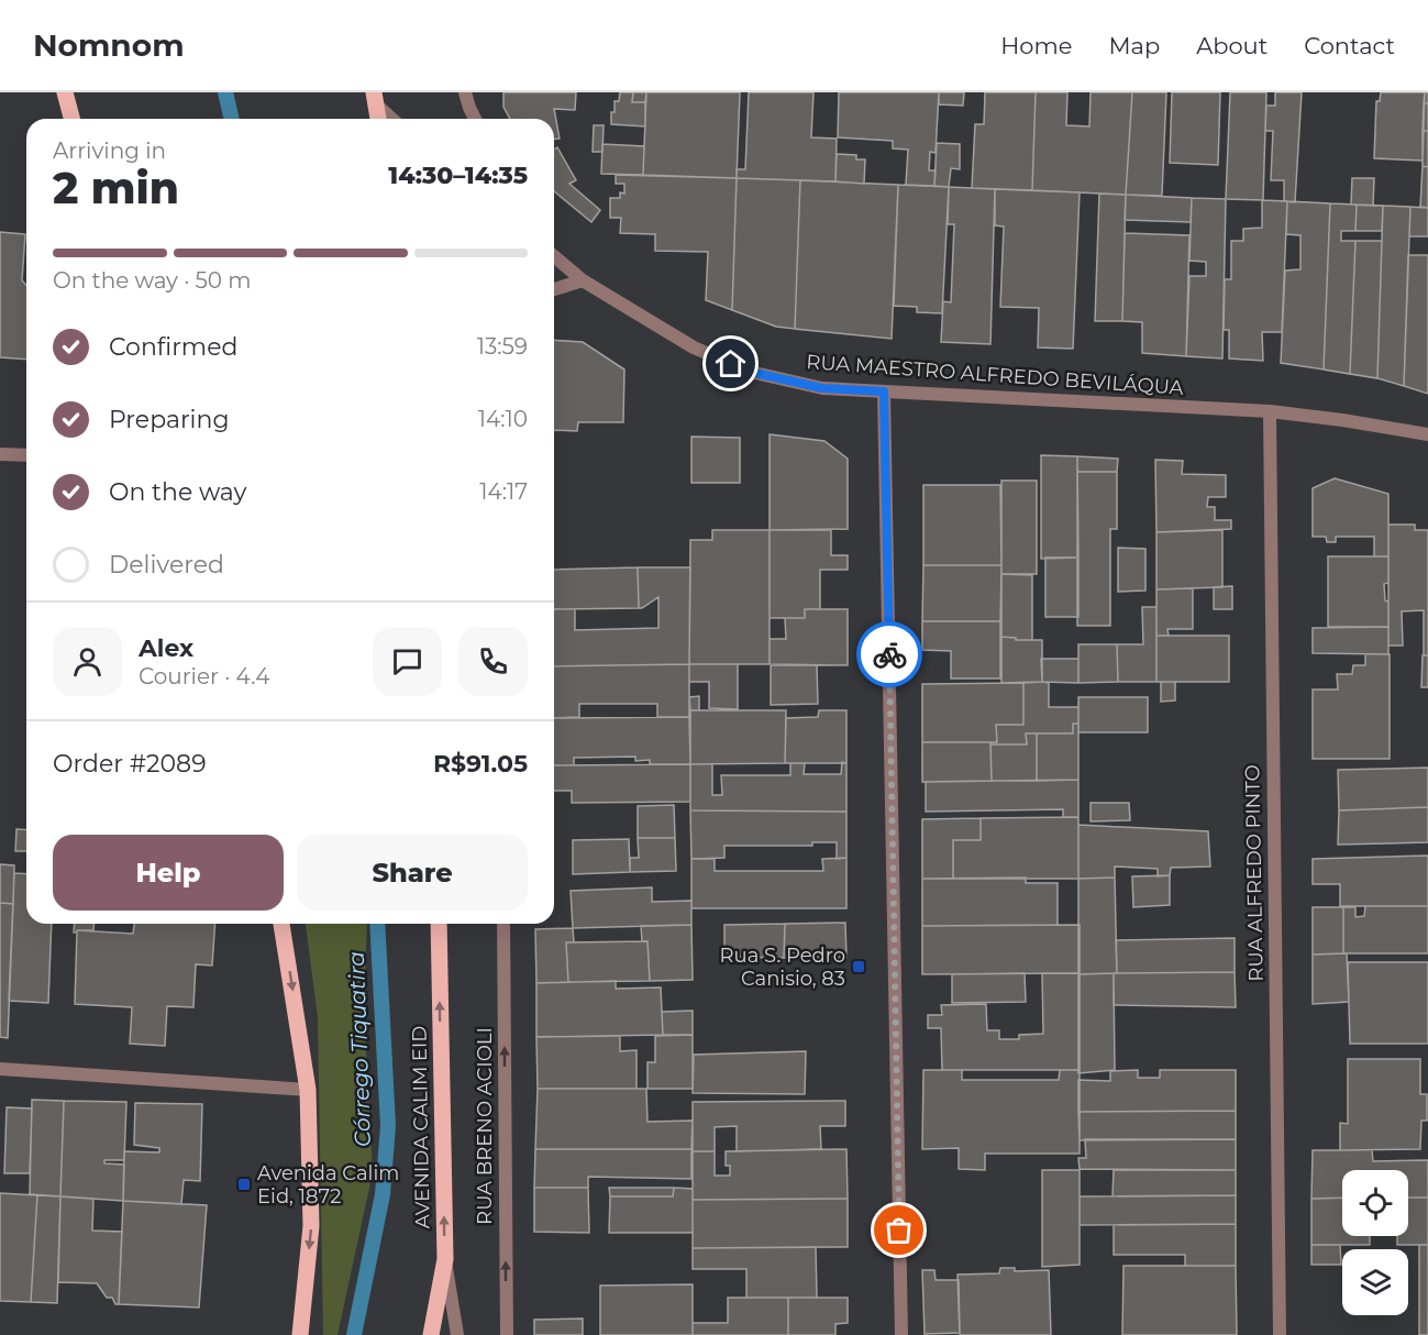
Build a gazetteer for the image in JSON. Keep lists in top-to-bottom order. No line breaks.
{"streets":{"main road":["AVENIDA CALIM EID"],"street":["RUA MAESTRO ALFREDO BEVILÁQUA","RUA ALFREDO PINTO","RUA BRENO ACIOLI"]},"crossings":[["RUA MAESTRO ALFREDO BEVILÁQUA","RUA ALFREDO PINTO"]],"one_way":["RUA BRENO ACIOLI"],"water":["Córrego Tiquatira"],"places":{"transit":["Rua S. Pedro Canisio, 83","Avenida Calim Eid, 1872"]},"page":{"header":"Nomnom","nav":["Home","Map","About","Contact"],"heading":["2 min","Arriving in","14:30–14:35"],"panel":["Alex","Courier · 4.4","Order #2089","R$91.05"],"bar":"On the way · 50 m","list":[["Confirmed","13:59"],["Preparing","14:10"],["On the way","14:17"],"Delivered"],"buttons":["Help","Share"]}}
